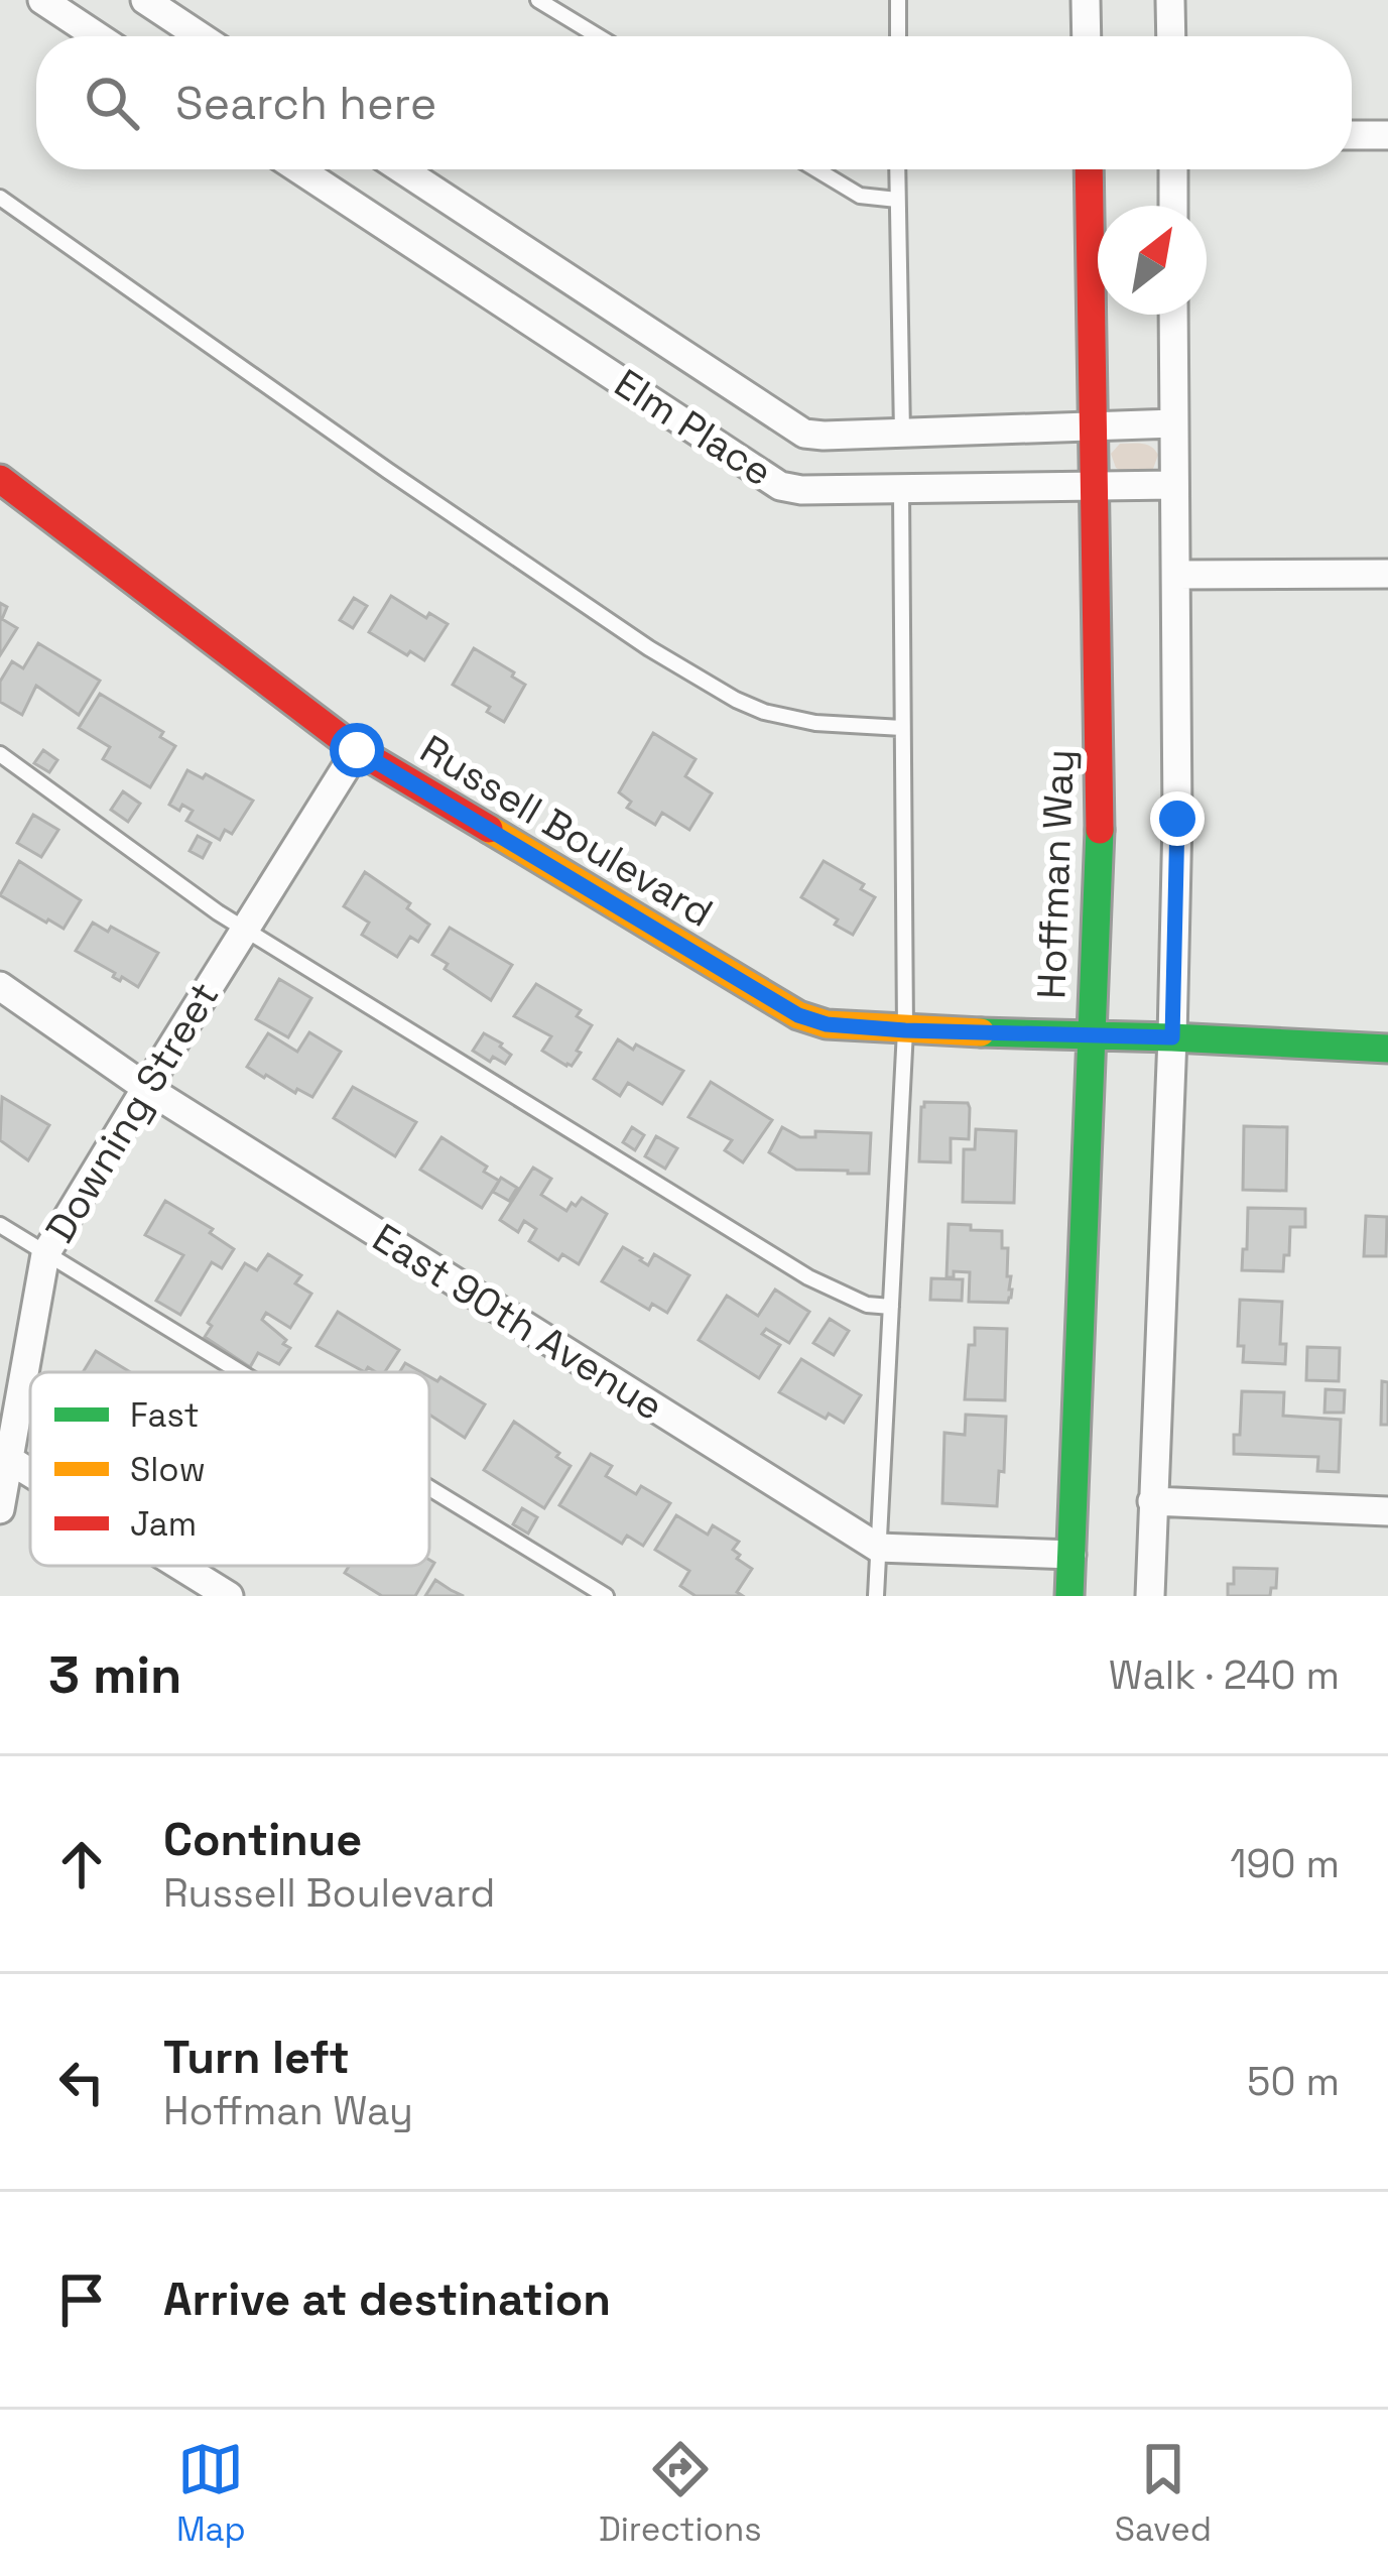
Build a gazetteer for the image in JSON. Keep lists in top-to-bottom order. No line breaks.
{"streets":{"street":["Elm Place","Russell Boulevard","Hoffman Way","Downing Street","East 90th Avenue"]},"crossings":[["Elm Place","Hoffman Way"],["Russell Boulevard","Hoffman Way"],["Russell Boulevard","Downing Street"],["Downing Street","East 90th Avenue"]],"legend":["Fast","Slow","Jam"],"north":"top right","page":{"search":"Search here","heading":["3 min","Walk · 240 m"],"list":[["Continue","Russell Boulevard","190 m"],["Turn left","Hoffman Way","50 m"],"Arrive at destination"],"nav":["Map","Directions","Saved"]}}
